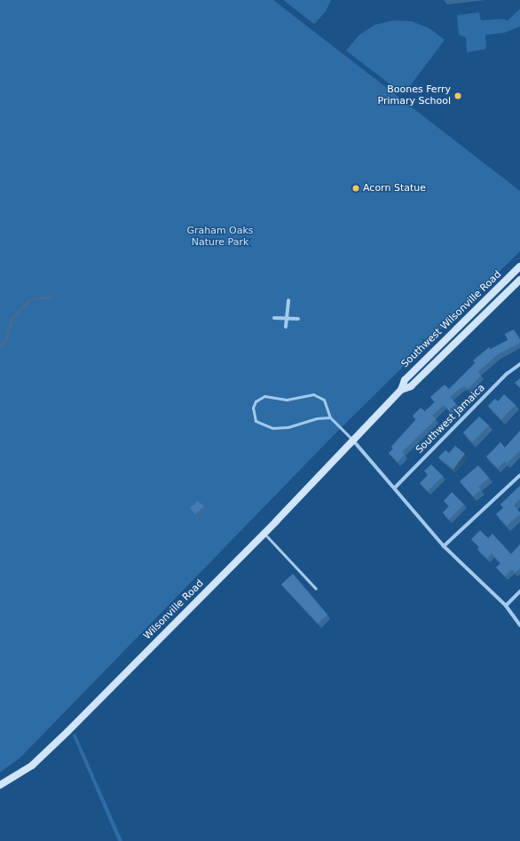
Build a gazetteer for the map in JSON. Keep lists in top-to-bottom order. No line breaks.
{"streets":{"main road":["Southwest Wilsonville Road","Wilsonville Road"],"street":["Southwest Jamaica"]},"crossings":[["Southwest Wilsonville Road","Wilsonville Road"]],"parks":["Graham Oaks Nature Park"],"places":["Boones Ferry Primary School","Acorn Statue"]}
